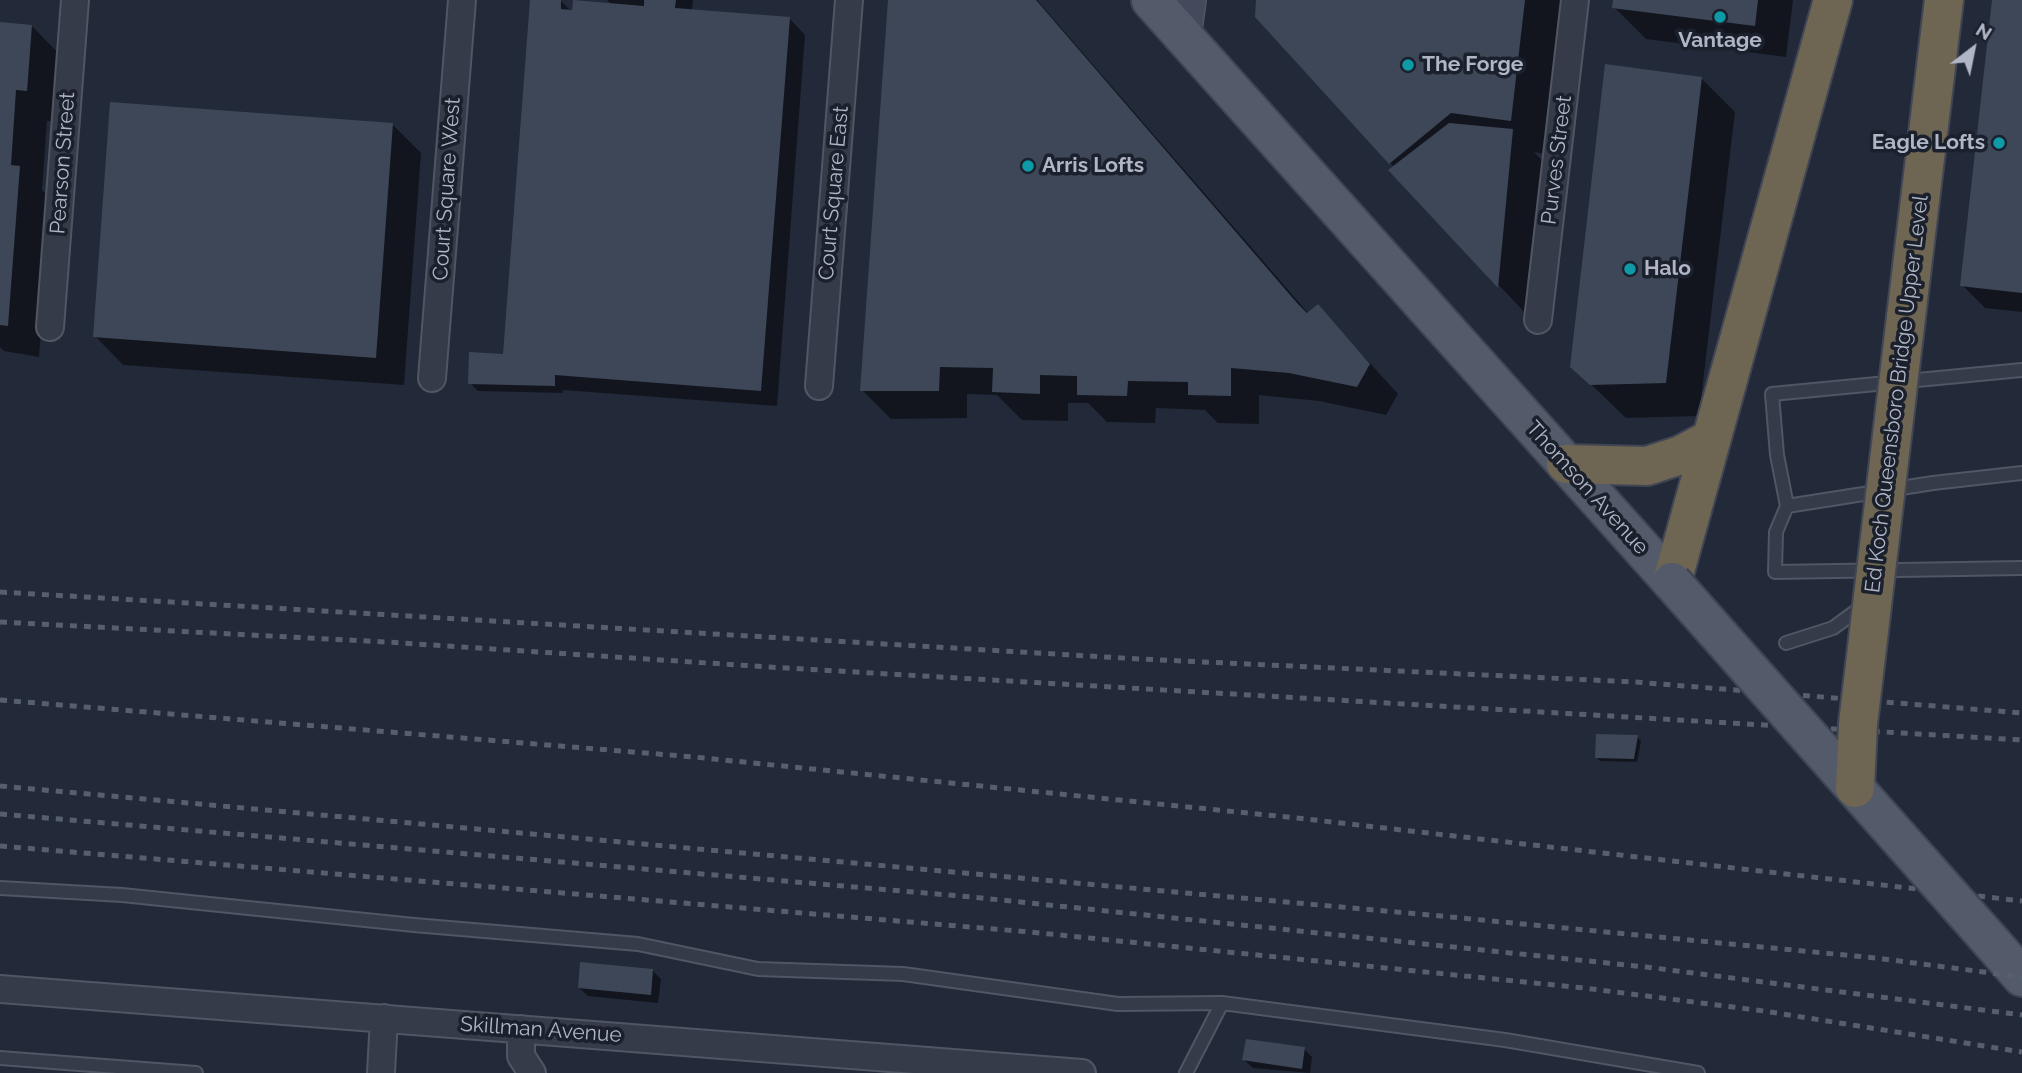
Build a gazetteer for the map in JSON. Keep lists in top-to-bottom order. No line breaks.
{"streets":{"highway":["Ed Koch Queensboro Bridge Upper Level"],"main road":["Thomson Avenue"],"street":["Purves Street","Pearson Street","Court Square West","Court Square East","Skillman Avenue"]},"crossings":[["Ed Koch Queensboro Bridge Upper Level","Thomson Avenue"]],"places":["Vantage","The Forge","Eagle Lofts","Arris Lofts","Halo"],"north":"top right"}
